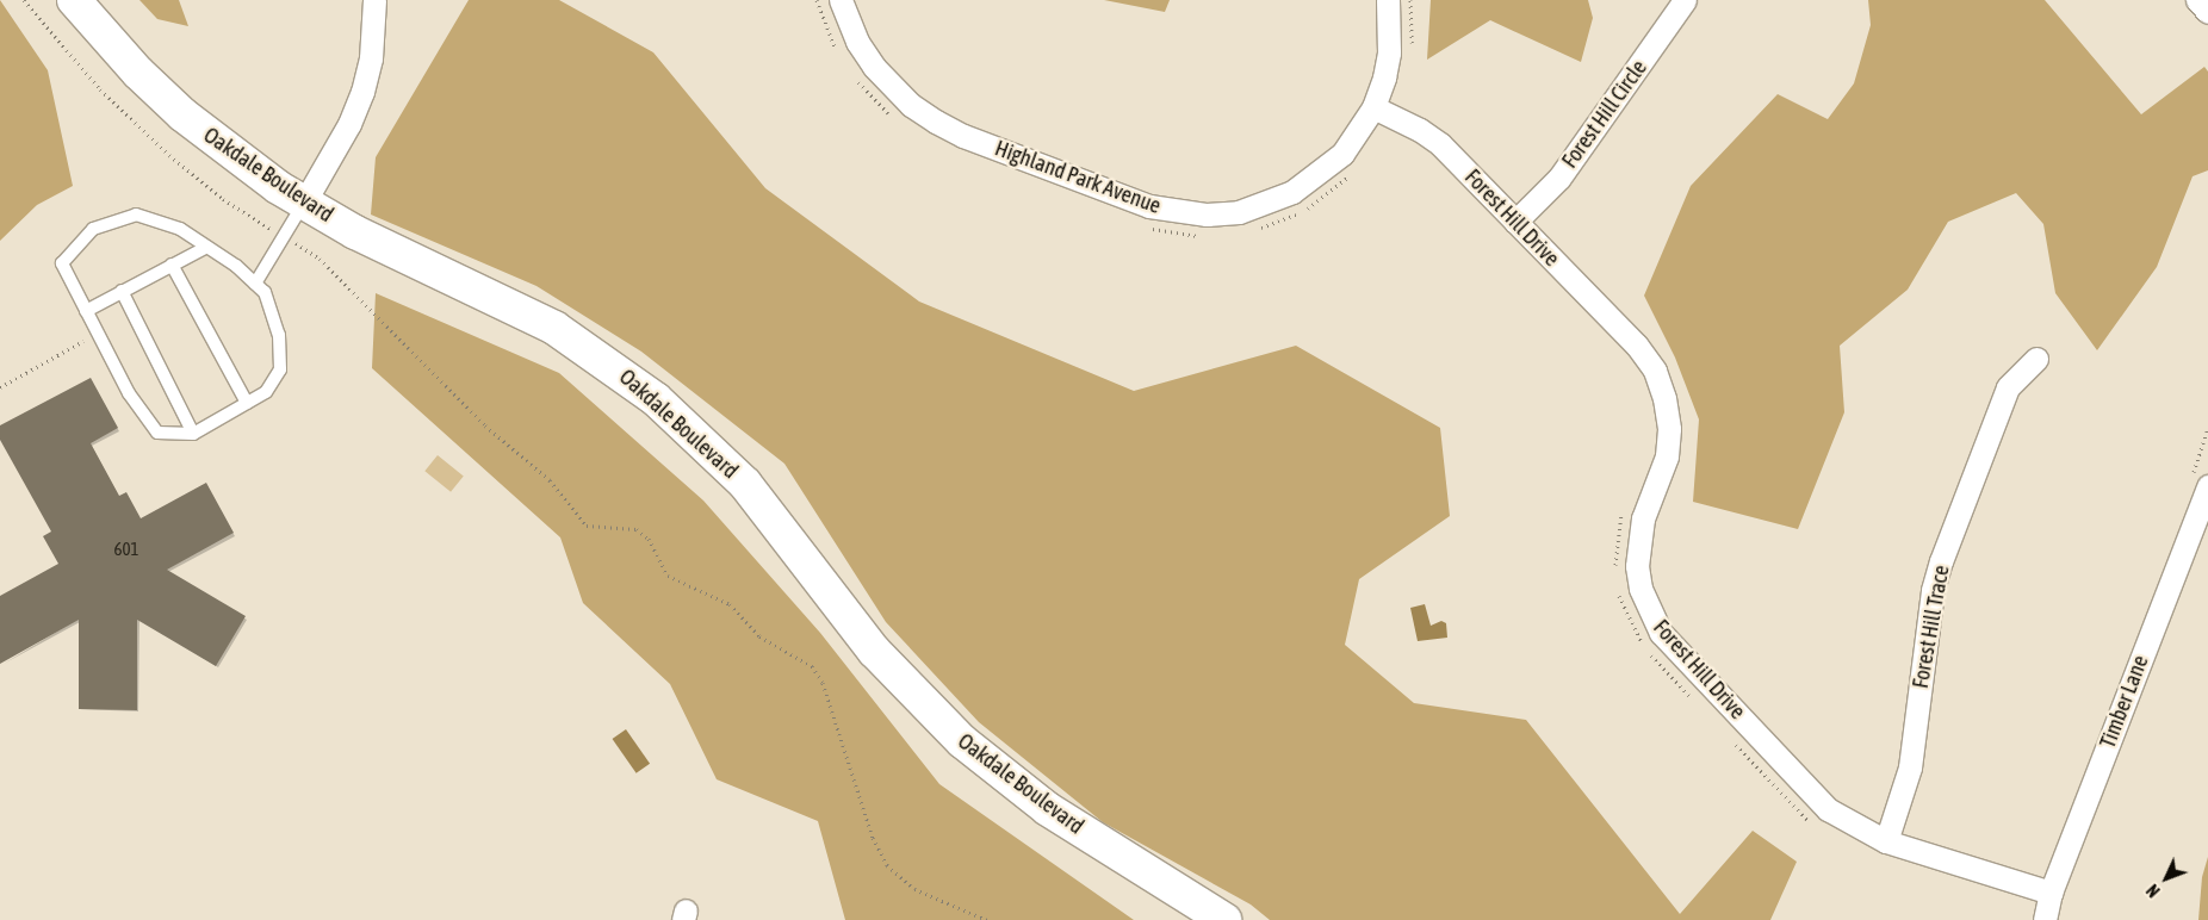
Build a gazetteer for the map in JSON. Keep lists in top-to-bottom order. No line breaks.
{"streets":{"main road":["Oakdale Boulevard"],"street":["Forest Hill Circle","Highland Park Avenue","Forest Hill Drive","Forest Hill Trace","Timber Lane"]},"crossings":[["Forest Hill Circle","Forest Hill Drive"],["Highland Park Avenue","Forest Hill Drive"],["Forest Hill Drive","Forest Hill Trace"],["Forest Hill Drive","Timber Lane"]],"house_numbers":["601"],"north":"bottom left"}
